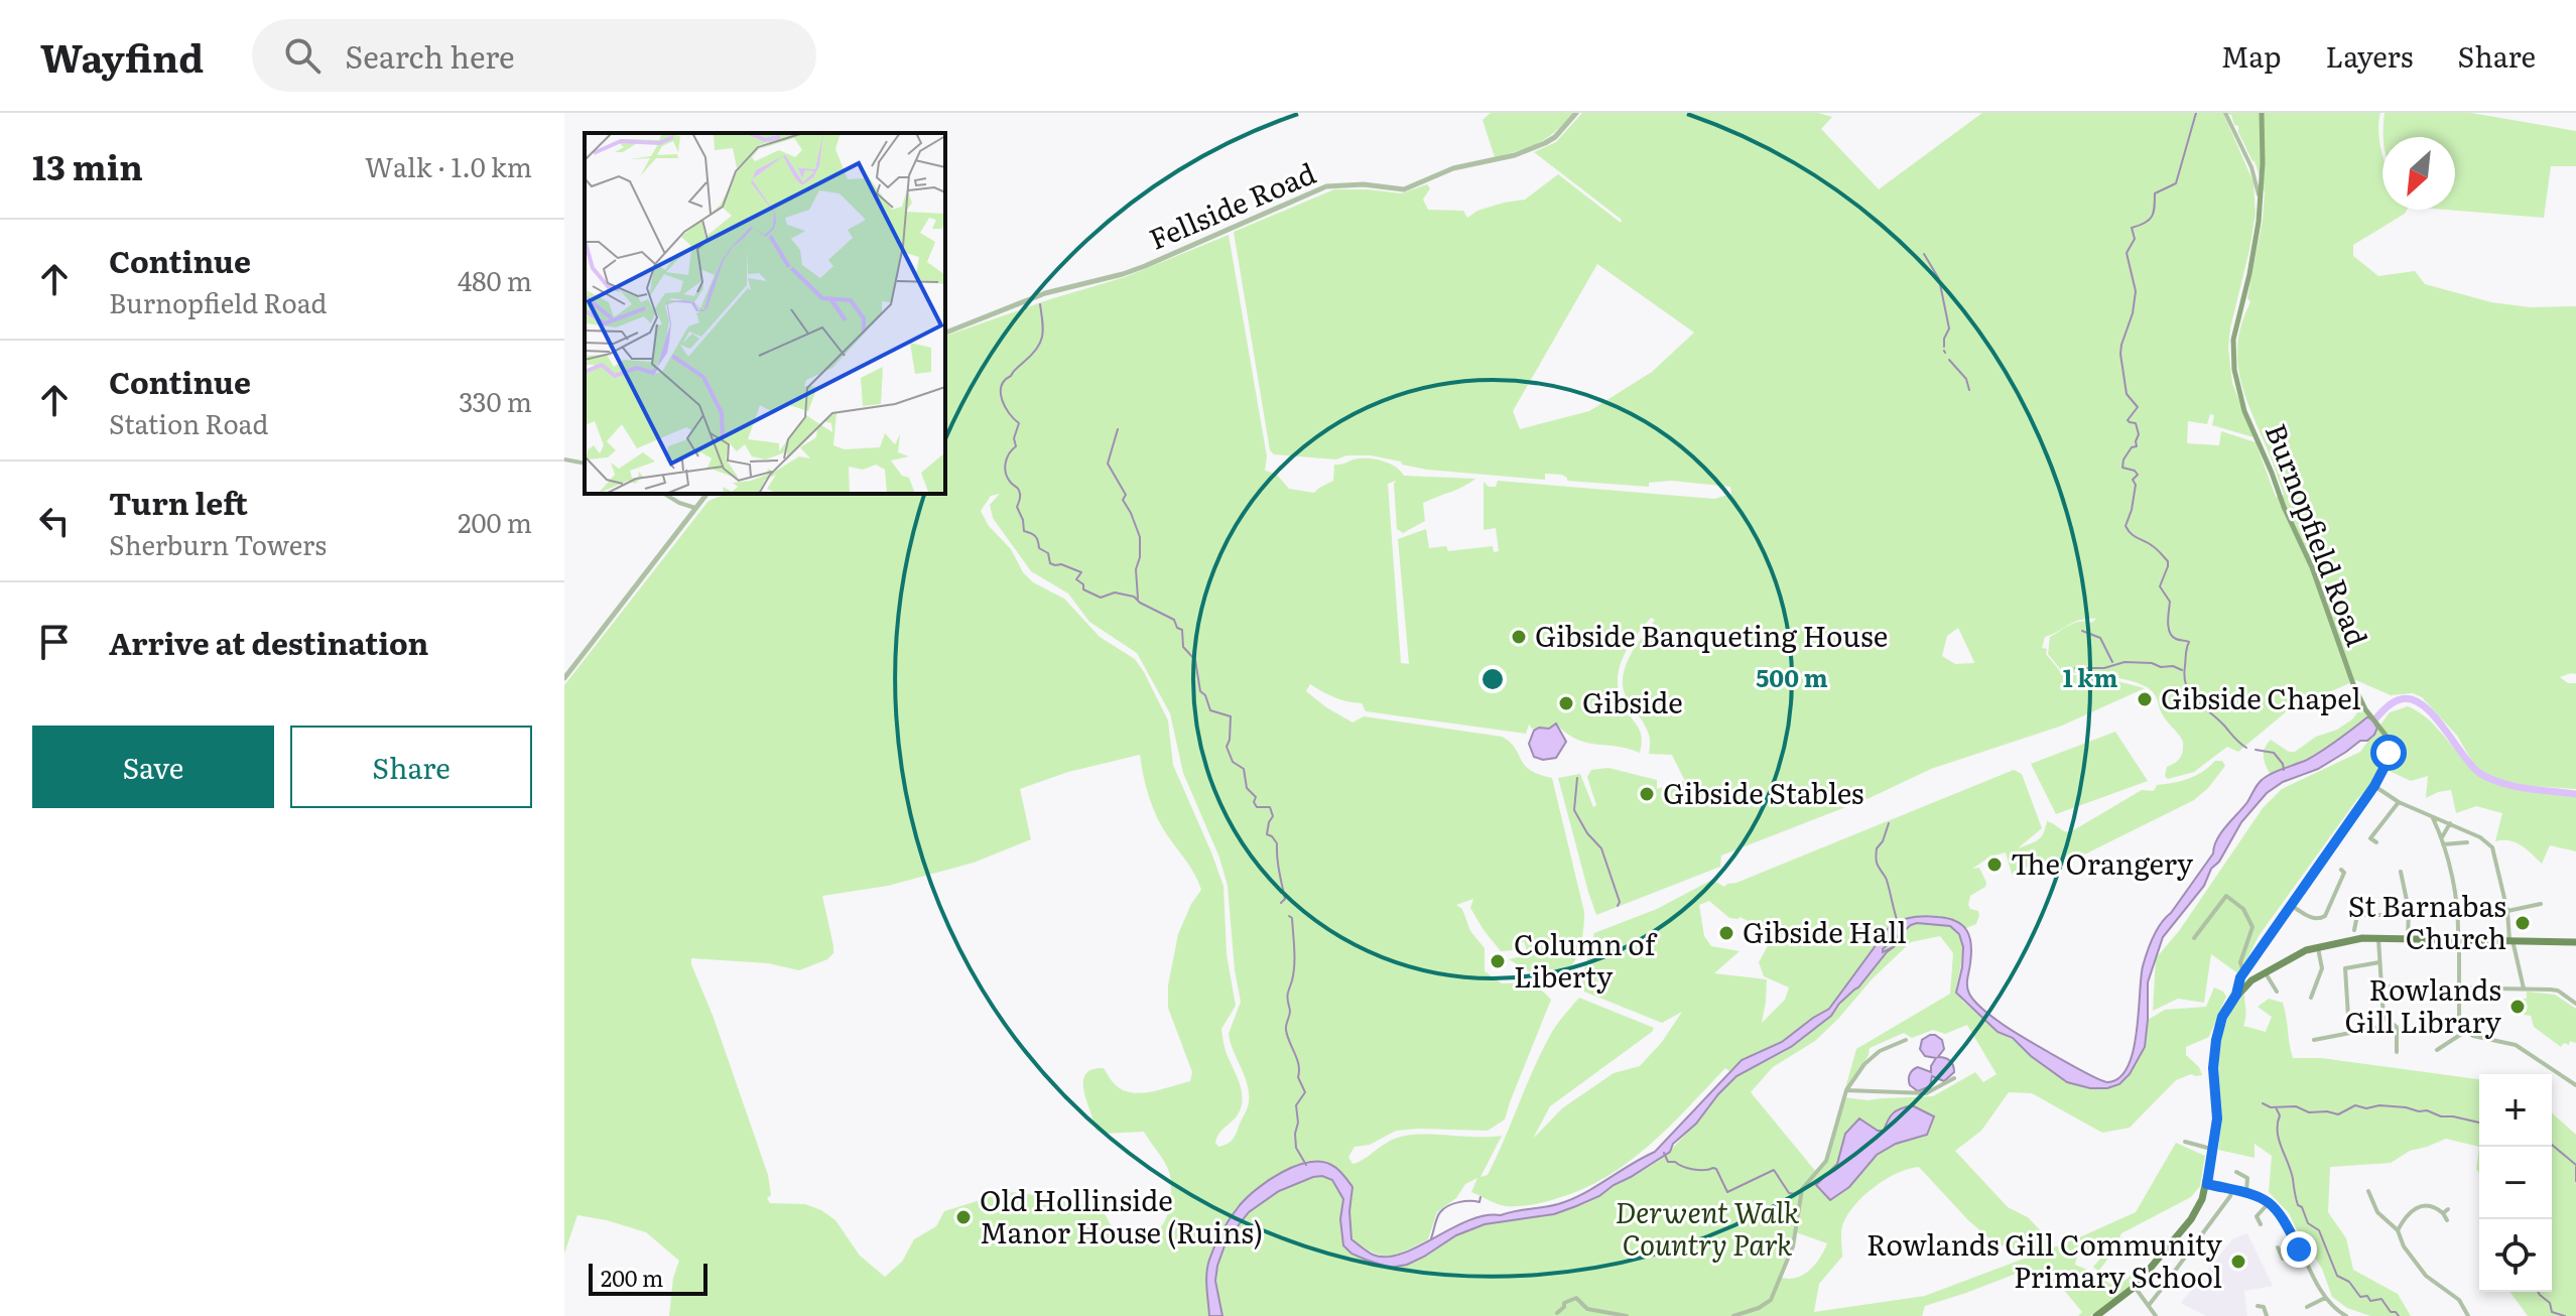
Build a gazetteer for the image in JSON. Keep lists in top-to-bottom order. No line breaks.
{"streets":{"main road":["Burnopfield Road"],"street":["Fellside Road"]},"parks":["Derwent Walk Country Park"],"places":["Gibside Banqueting House","Gibside Chapel","Gibside","Gibside Stables","The Orangery","St Barnabas Church","Gibside Hall","Column of Liberty","Rowlands Gill Library","Old Hollinside Manor House (Ruins)","Rowlands Gill Community Primary School"],"scale_bar":"200 m","north":"bottom left","page":{"header":"Wayfind","search":"Search here","nav":["Map","Layers","Share"],"heading":["13 min","Walk · 1.0 km"],"list":[["Continue","Burnopfield Road","480 m"],["Continue","Station Road","330 m"],["Turn left","Sherburn Towers","200 m"],"Arrive at destination"],"buttons":["Save","Share"],"map_buttons":["+","−"],"scale":"200 m"},"rings":["500 m","1 km"]}
